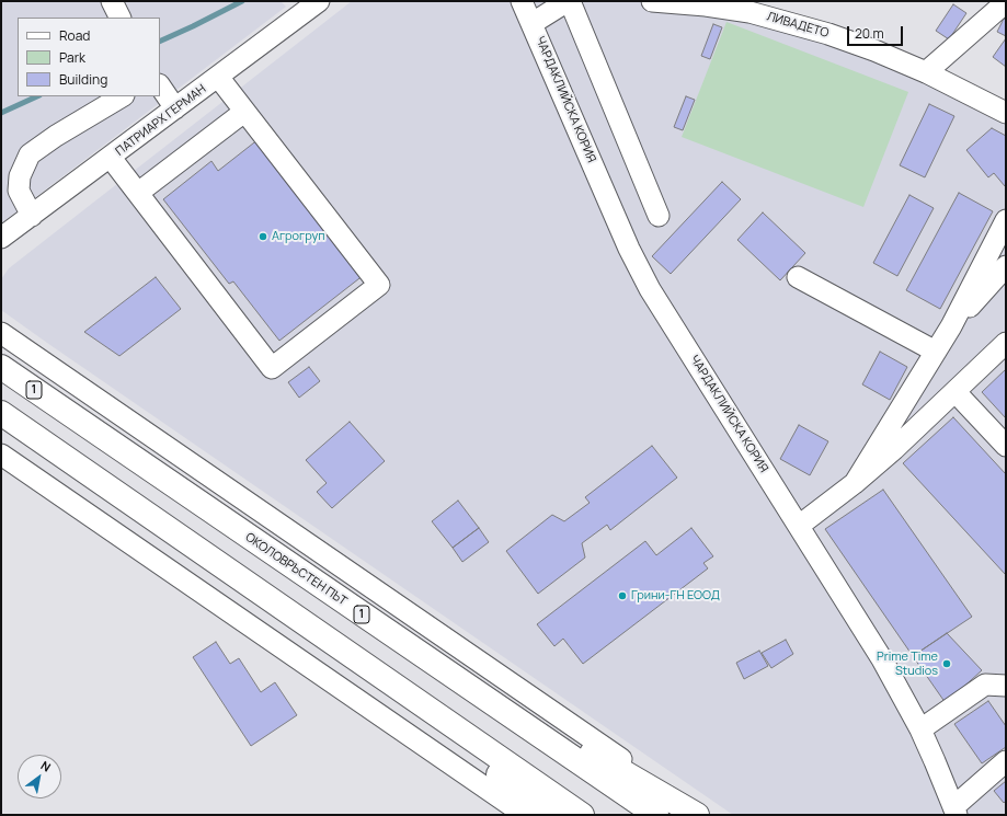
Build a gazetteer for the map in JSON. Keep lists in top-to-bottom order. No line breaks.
{"streets":{"highway":["1","ОКОЛОВРЪСТЕН ПЪТ"],"street":["ЛИВАДЕТО","ЧАРДАКЛИЙСКА КОРИЯ","ПАТРИАРХ ГЕРМАН"]},"places":["Агрогруп","Грини-ГН ЕООД","Prime Time Studios"],"legend":["Road","Park","Building"],"scale_bar":"20 m","north":"top right"}
